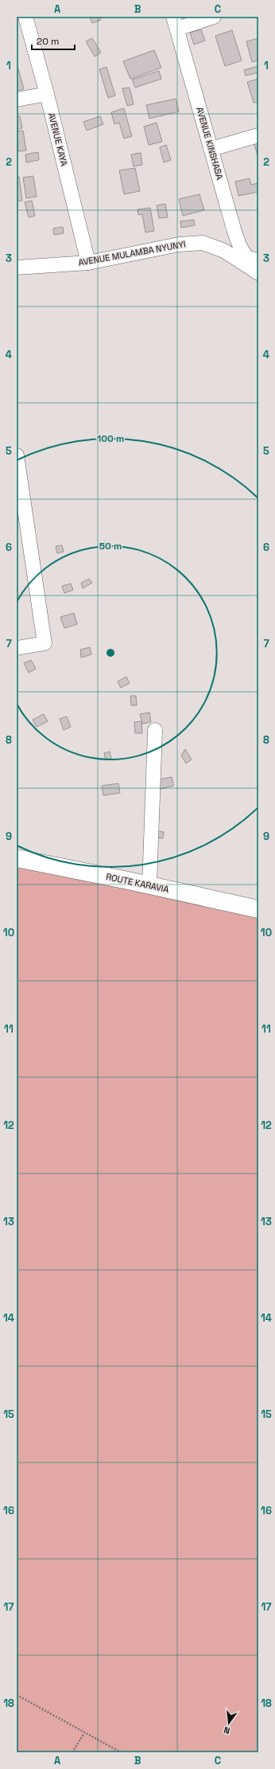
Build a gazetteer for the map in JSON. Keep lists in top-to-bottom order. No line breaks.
{"streets":{"street":["AVENUE KAYA","AVENUE KINSHASA","AVENUE MULAMBA NYUNYI","ROUTE KARAVIA"]},"crossings":[["AVENUE KAYA","AVENUE MULAMBA NYUNYI"]],"scale_bar":"20 m","north":"bottom","grid":{"columns":["A","B","C"],"rows":["1","2","3","4","5","6","7","8","9","10","11","12","13","14","15","16","17","18"]},"rings":["100 m","50 m"]}
